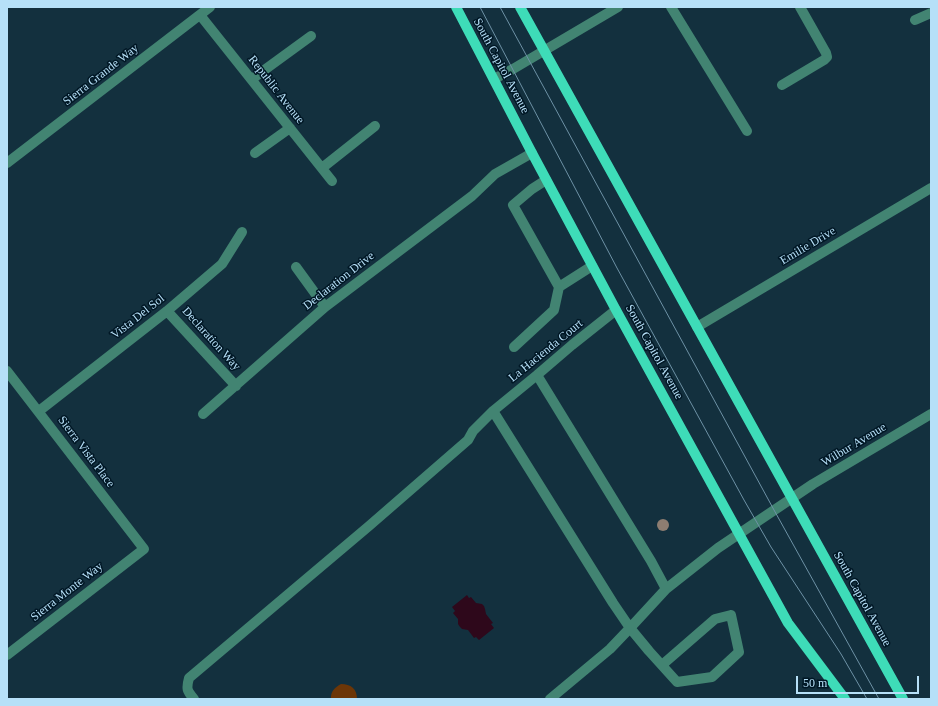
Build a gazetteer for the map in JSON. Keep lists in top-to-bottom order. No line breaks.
{"streets":{"main road":["South Capitol Avenue"],"street":["Sierra Grande Way","Republic Avenue","Emilie Drive","Declaration Drive","Vista Del Sol","Declaration Way","La Hacienda Court","Wilbur Avenue","Sierra Vista Place","Sierra Monte Way"]},"crossings":[["South Capitol Avenue","Emilie Drive"],["South Capitol Avenue","Declaration Drive"],["South Capitol Avenue","La Hacienda Court"],["South Capitol Avenue","Wilbur Avenue"],["Sierra Grande Way","Republic Avenue"],["Declaration Drive","Declaration Way"],["Vista Del Sol","Declaration Way"],["Vista Del Sol","Sierra Vista Place"],["Sierra Vista Place","Sierra Monte Way"]],"scale_bar":"50 m"}
